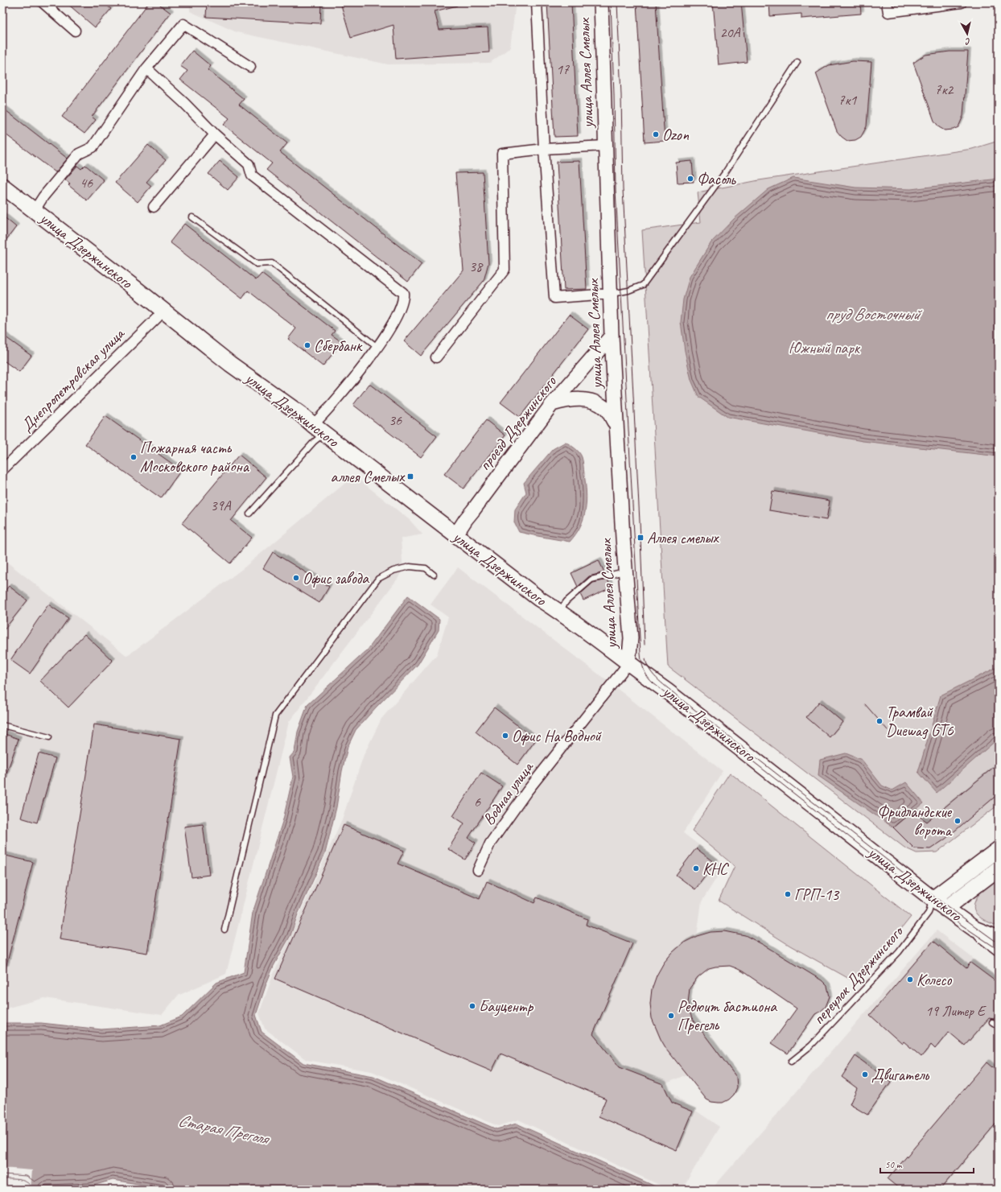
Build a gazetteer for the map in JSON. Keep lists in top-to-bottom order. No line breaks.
{"streets":{"main road":["улица Аллея Смелых","улица Дзержинского","проезд Дзержинского"],"street":["Днепропетровская улица","Водная улица"],"lane":["переулок Дзержинского"]},"crossings":[["улица Аллея Смелых","улица Дзержинского"],["улица Аллея Смелых","проезд Дзержинского"],["улица Аллея Смелых","Водная улица"],["улица Дзержинского","Днепропетровская улица"],["улица Дзержинского","проезд Дзержинского"],["улица Дзержинского","Водная улица"],["улица Дзержинского","переулок Дзержинского"]],"water":["пруд Восточный","Старая Преголя"],"parks":["Южный парк"],"places":{"other":["Ozon","Фасоль","Сбербанк","Пожарная часть Московского района","Офис завода","Трамвай Duewag GT6","Офис На Водной","Фридландские ворота","КНС","ГРП-13","Колесо","Бауцентр","Редюит бастиона Прегель","Двигатель"],"transit":["аллея Смелых","Аллея смелых"]},"house_numbers":["20А","17","7к2","7к1","46","38","36","39А","6","19 Литер Е"],"scale_bar":"50 m","north":"bottom"}
